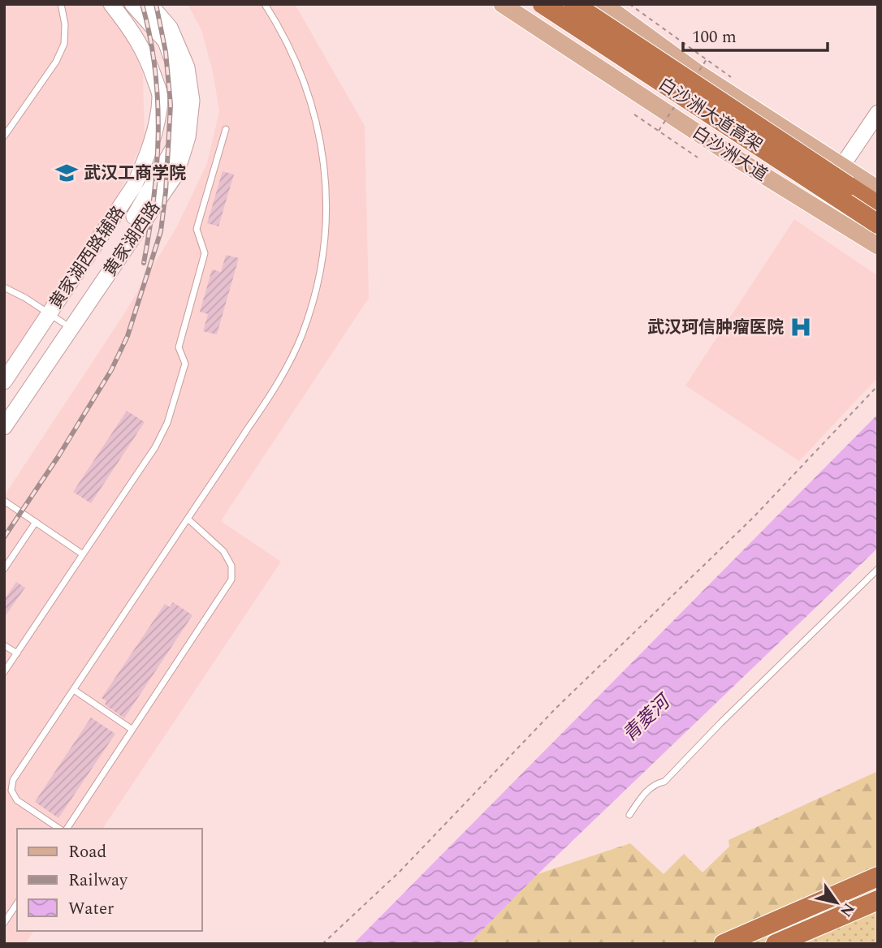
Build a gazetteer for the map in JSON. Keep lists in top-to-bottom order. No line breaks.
{"streets":{"highway":["白沙洲大道高架"],"main road":["白沙洲大道","黄家湖西路","黄家湖西路辅路"]},"water":["青菱河"],"places":{"school or university":["武汉工商学院"],"hospital":["武汉珂信肿瘤医院"]},"legend":["Road","Railway","Water"],"scale_bar":"100 m","north":"bottom right"}
